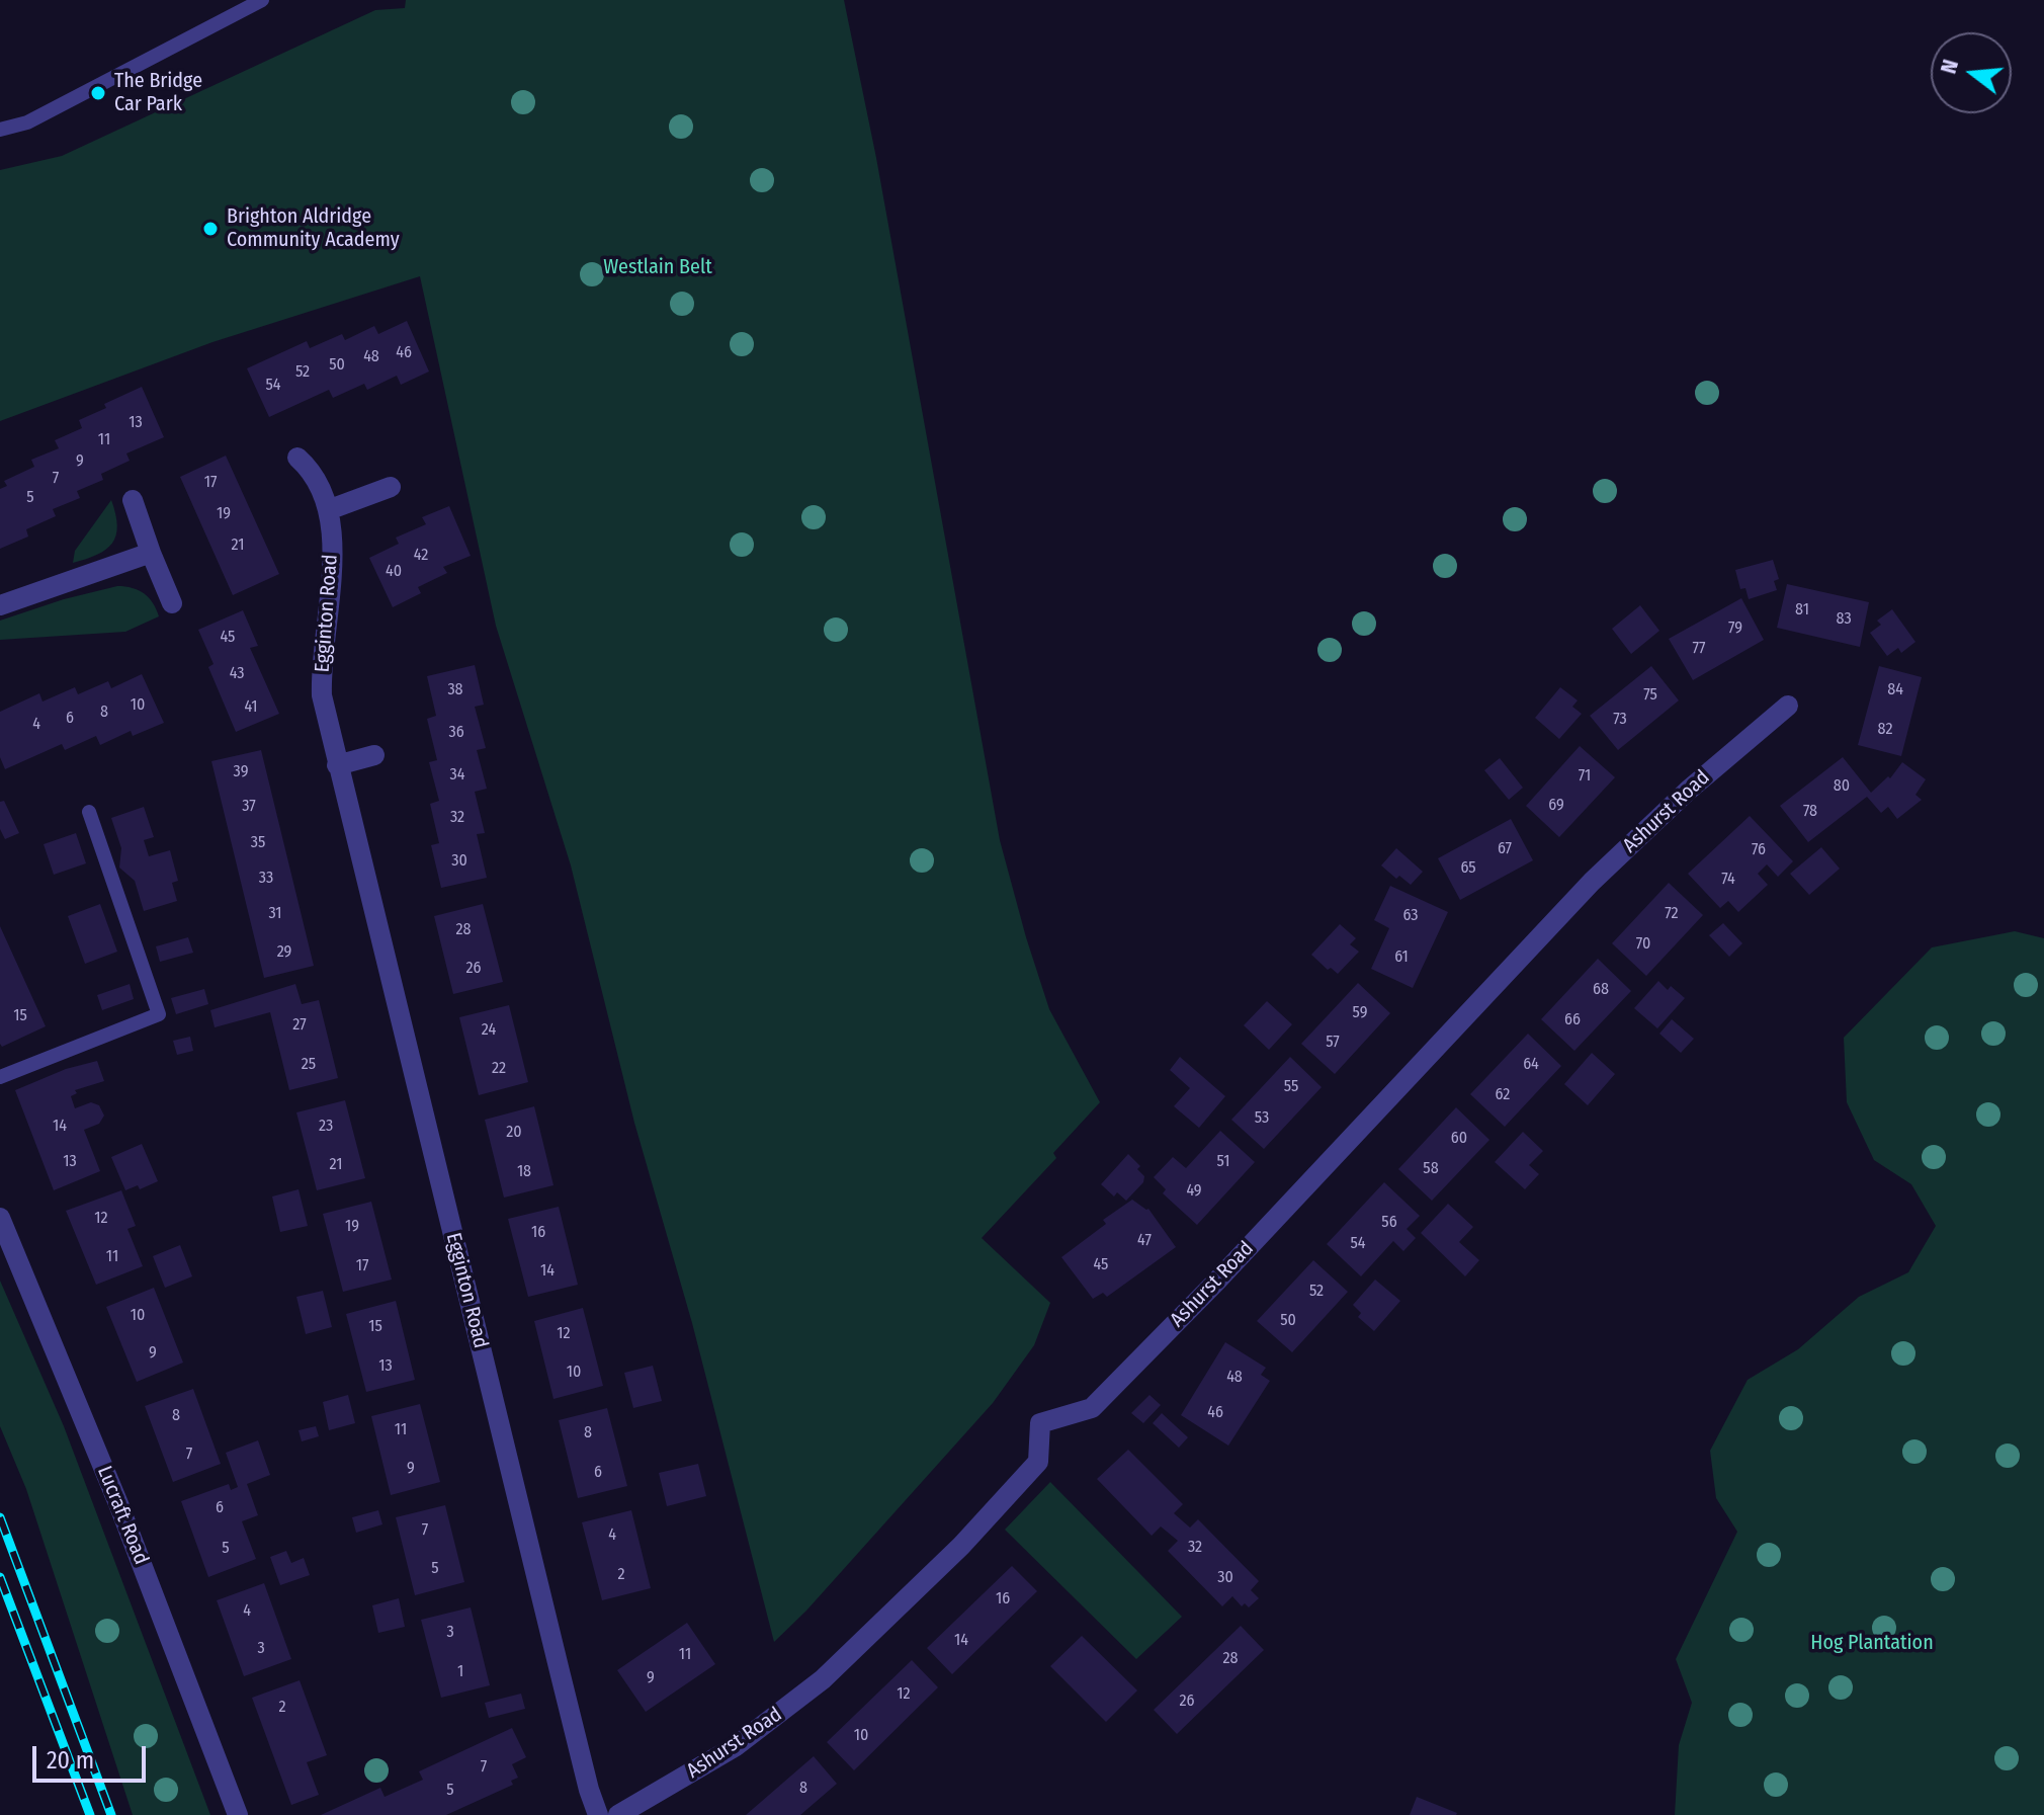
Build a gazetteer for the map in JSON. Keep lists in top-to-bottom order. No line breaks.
{"streets":{"street":["Egginton Road","Ashurst Road","Lucraft Road"]},"parks":["Westlain Belt","Hog Plantation"],"places":["The Bridge Car Park","Brighton Aldridge Community Academy"],"house_numbers":["46","48","50","52","54","13","11","9","7","17","5","19","21","42","40","81","83","79","45","77","43","38","84","75","10","41","8","6","73","4","82","36","39","34","71","80","69","37","78","32","35","67","76","30","65","33","74","31","72","63","28","70","29","61","26","68","59","15","66","27","24","57","25","64","22","55","62","53","14","23","20","60","13","51","21","58","18","49","12","56","19","16","47","54","11","45","17","14","52","10","50","15","12","9","13","10","48","46","8","11","8","7","9","6","6","7","4","32","5","5","2","30","16","4","3","14","3","11","28","1","9","12","26","2","10","7","8","5"],"scale_bar":"20 m","north":"left"}
